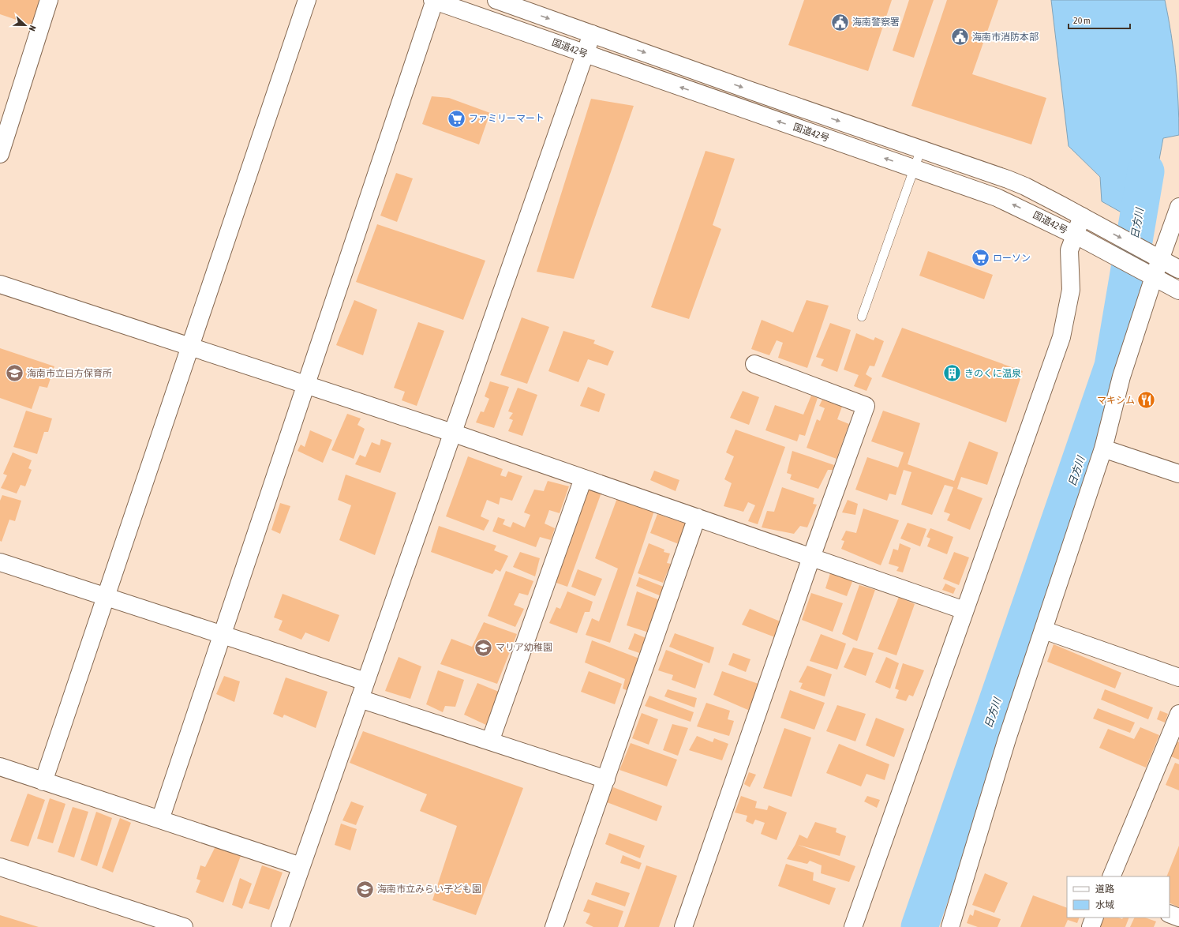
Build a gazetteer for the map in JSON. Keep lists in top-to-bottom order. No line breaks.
{"streets":{"main road":["国道42号"]},"water":["日方川"],"places":{"public building":["海南警察署","海南市消防本部"],"supermarket":["ファミリーマート","ローソン"],"school or university":["海南市立日方保育所","マリア幼稚園","海南市立みらい子ども園"],"building":["きのくに温泉"],"restaurant":["マキシム"]},"legend":["道路","水域"],"scale_bar":"20 m","north":"right"}
